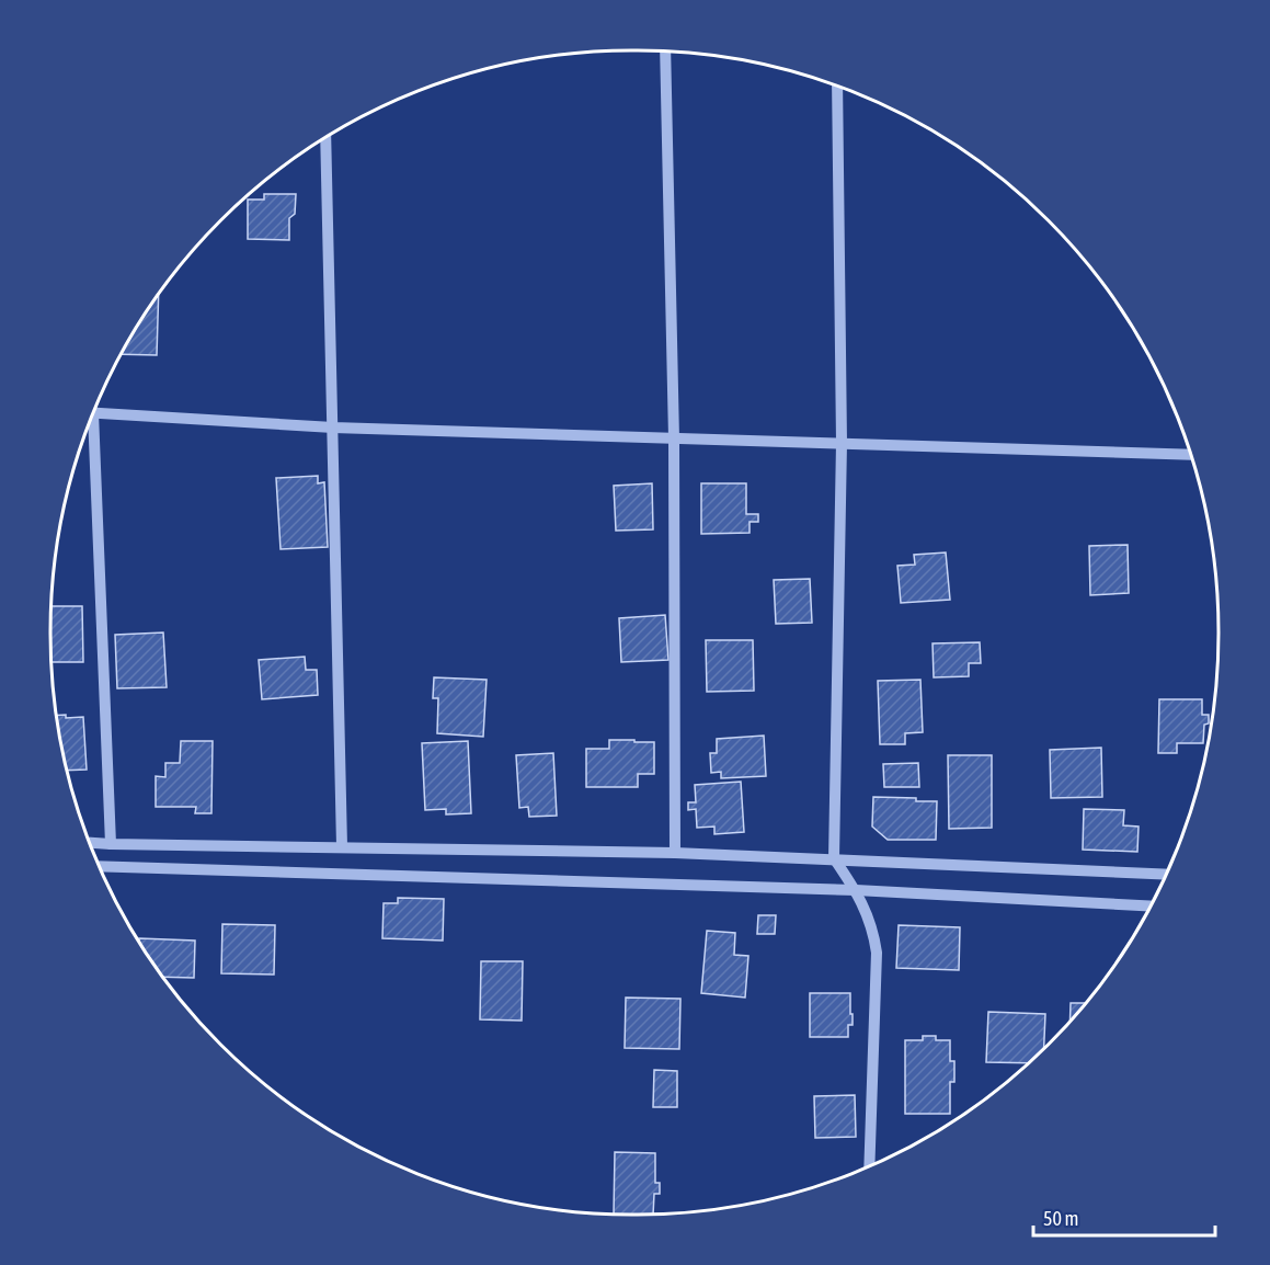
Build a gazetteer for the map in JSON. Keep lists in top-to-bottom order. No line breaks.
{"scale_bar":"50 m"}
